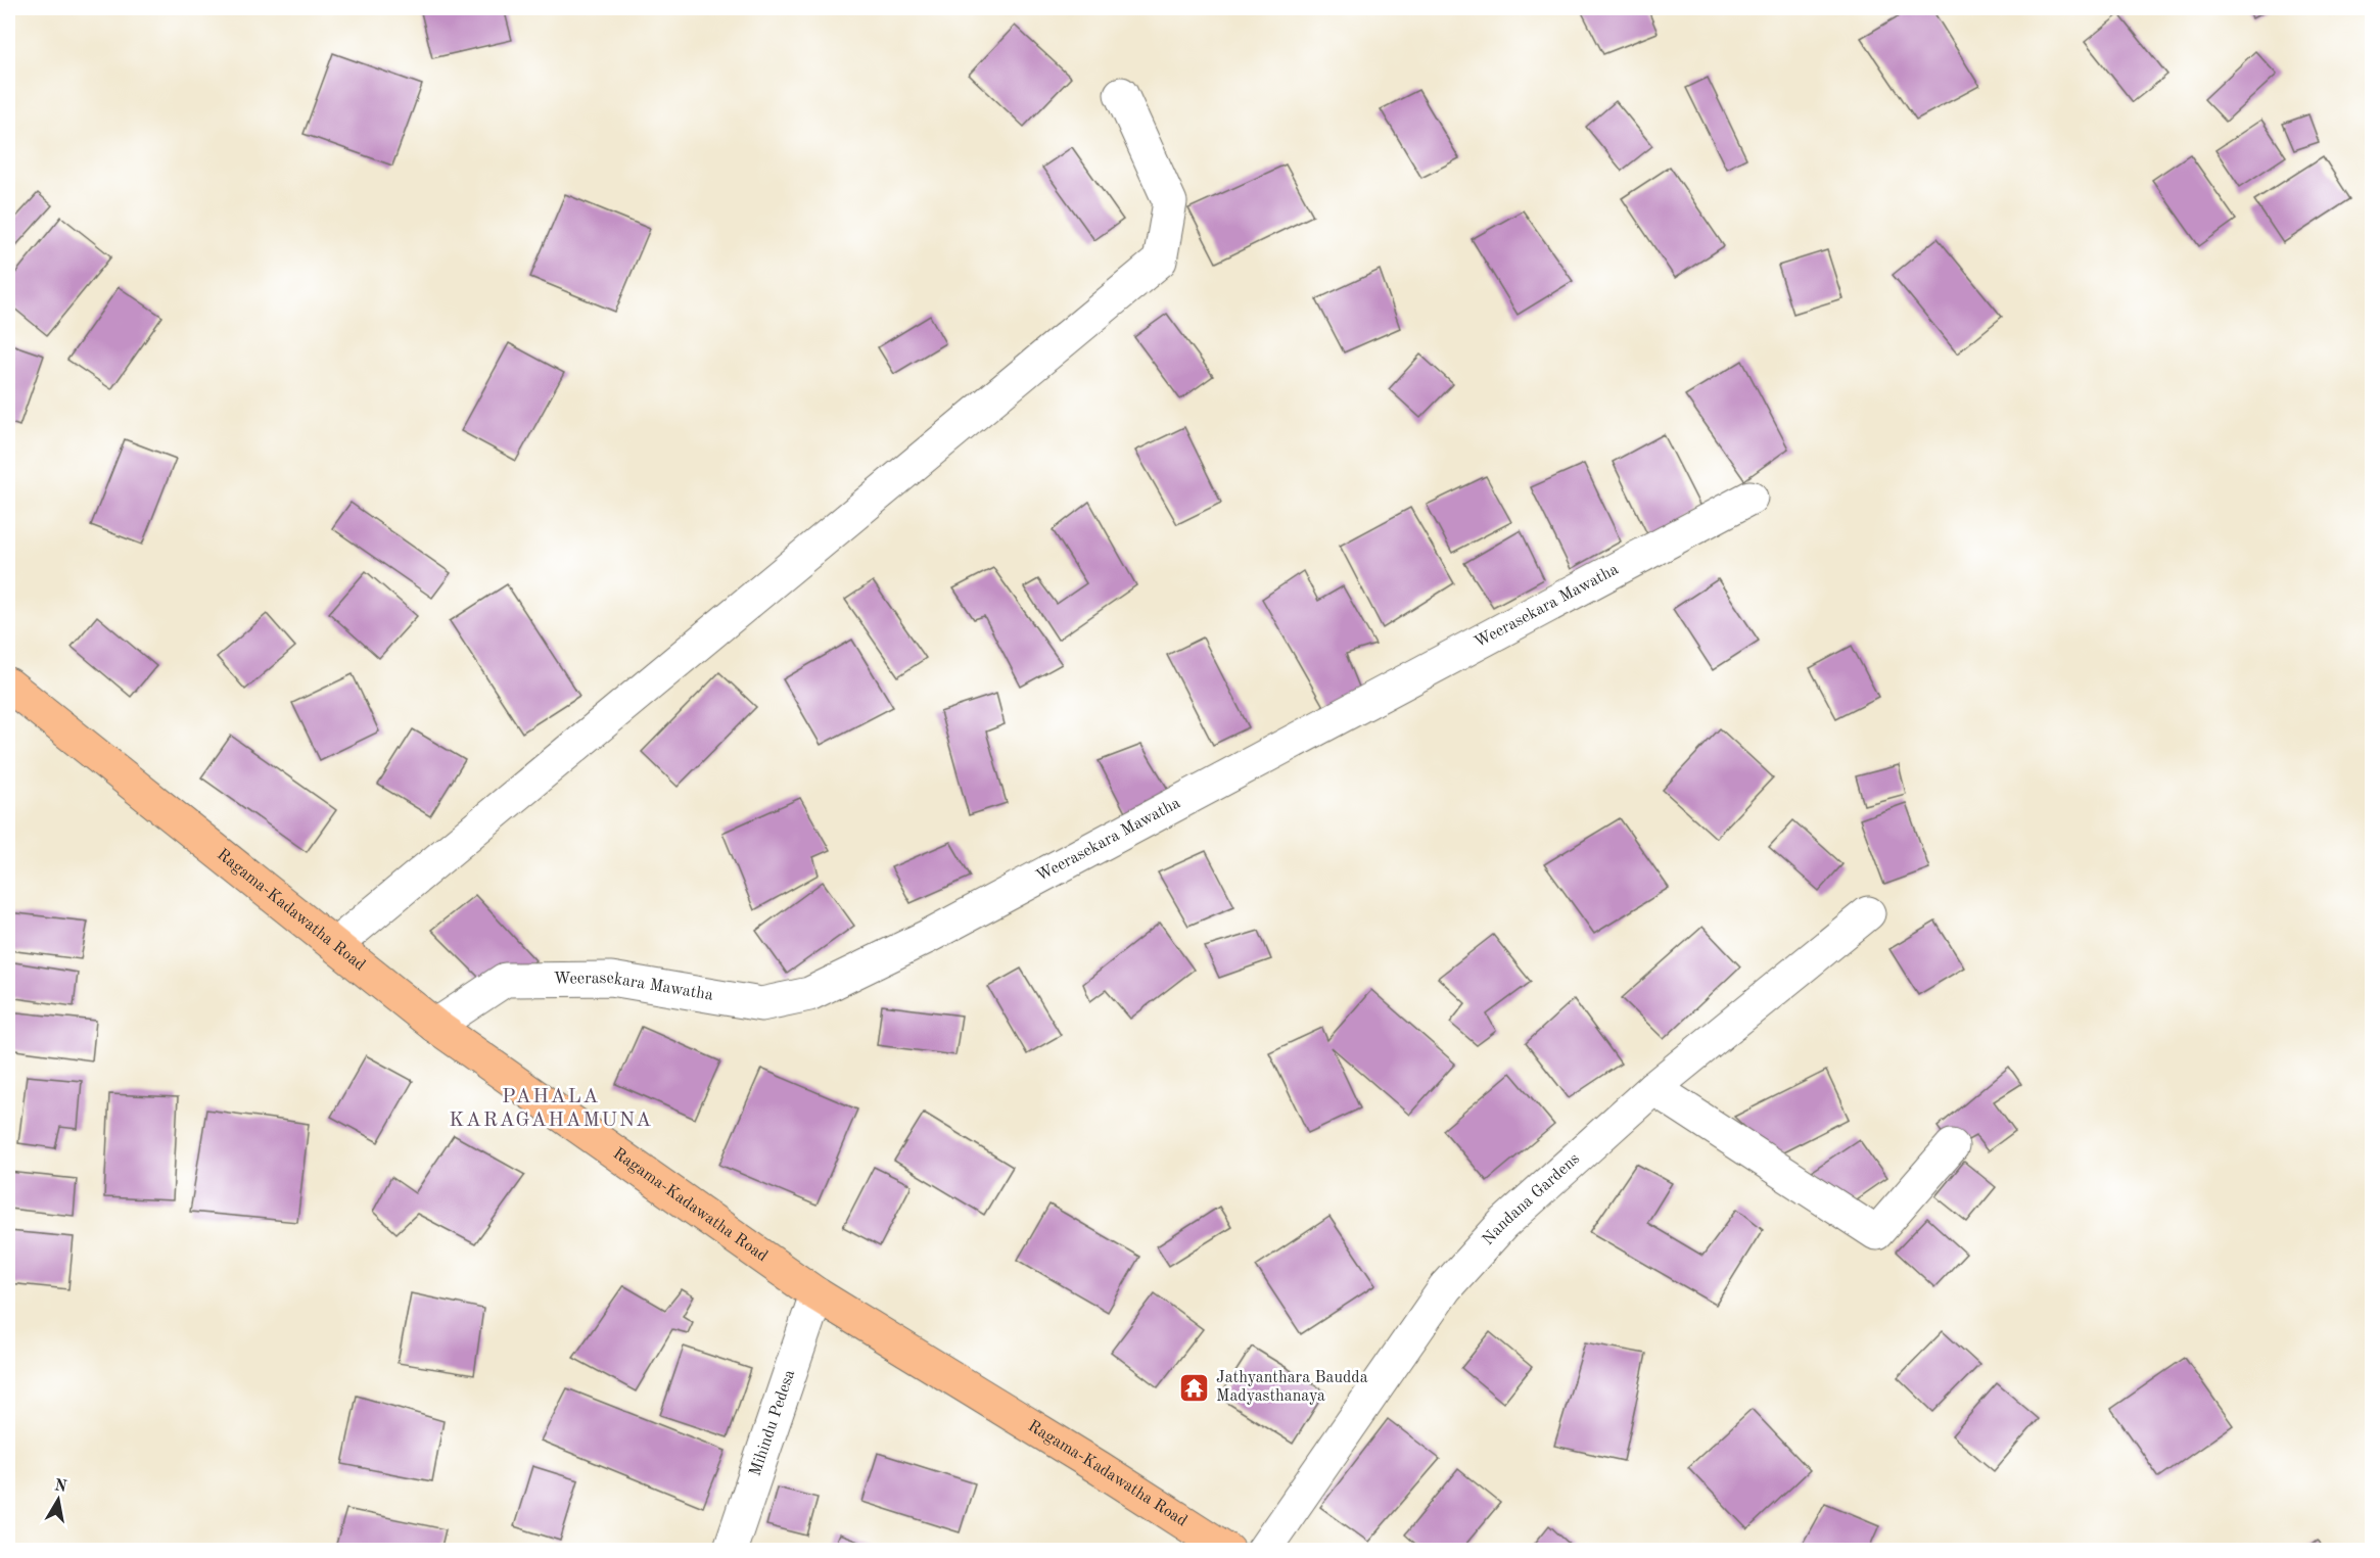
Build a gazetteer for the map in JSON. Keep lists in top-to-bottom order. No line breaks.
{"streets":{"main road":["Ragama-Kadawatha Road"],"street":["Weerasekara Mawatha","Nandana Gardens","Mihindu Pedesa"]},"crossings":[["Weerasekara Mawatha","Ragama-Kadawatha Road"],["Ragama-Kadawatha Road","Mihindu Pedesa"]],"districts":["PAHALA KARAGAHAMUNA"],"places":{"temple":["Jathyanthara Baudda Madyasthanaya"]},"north":"top"}
